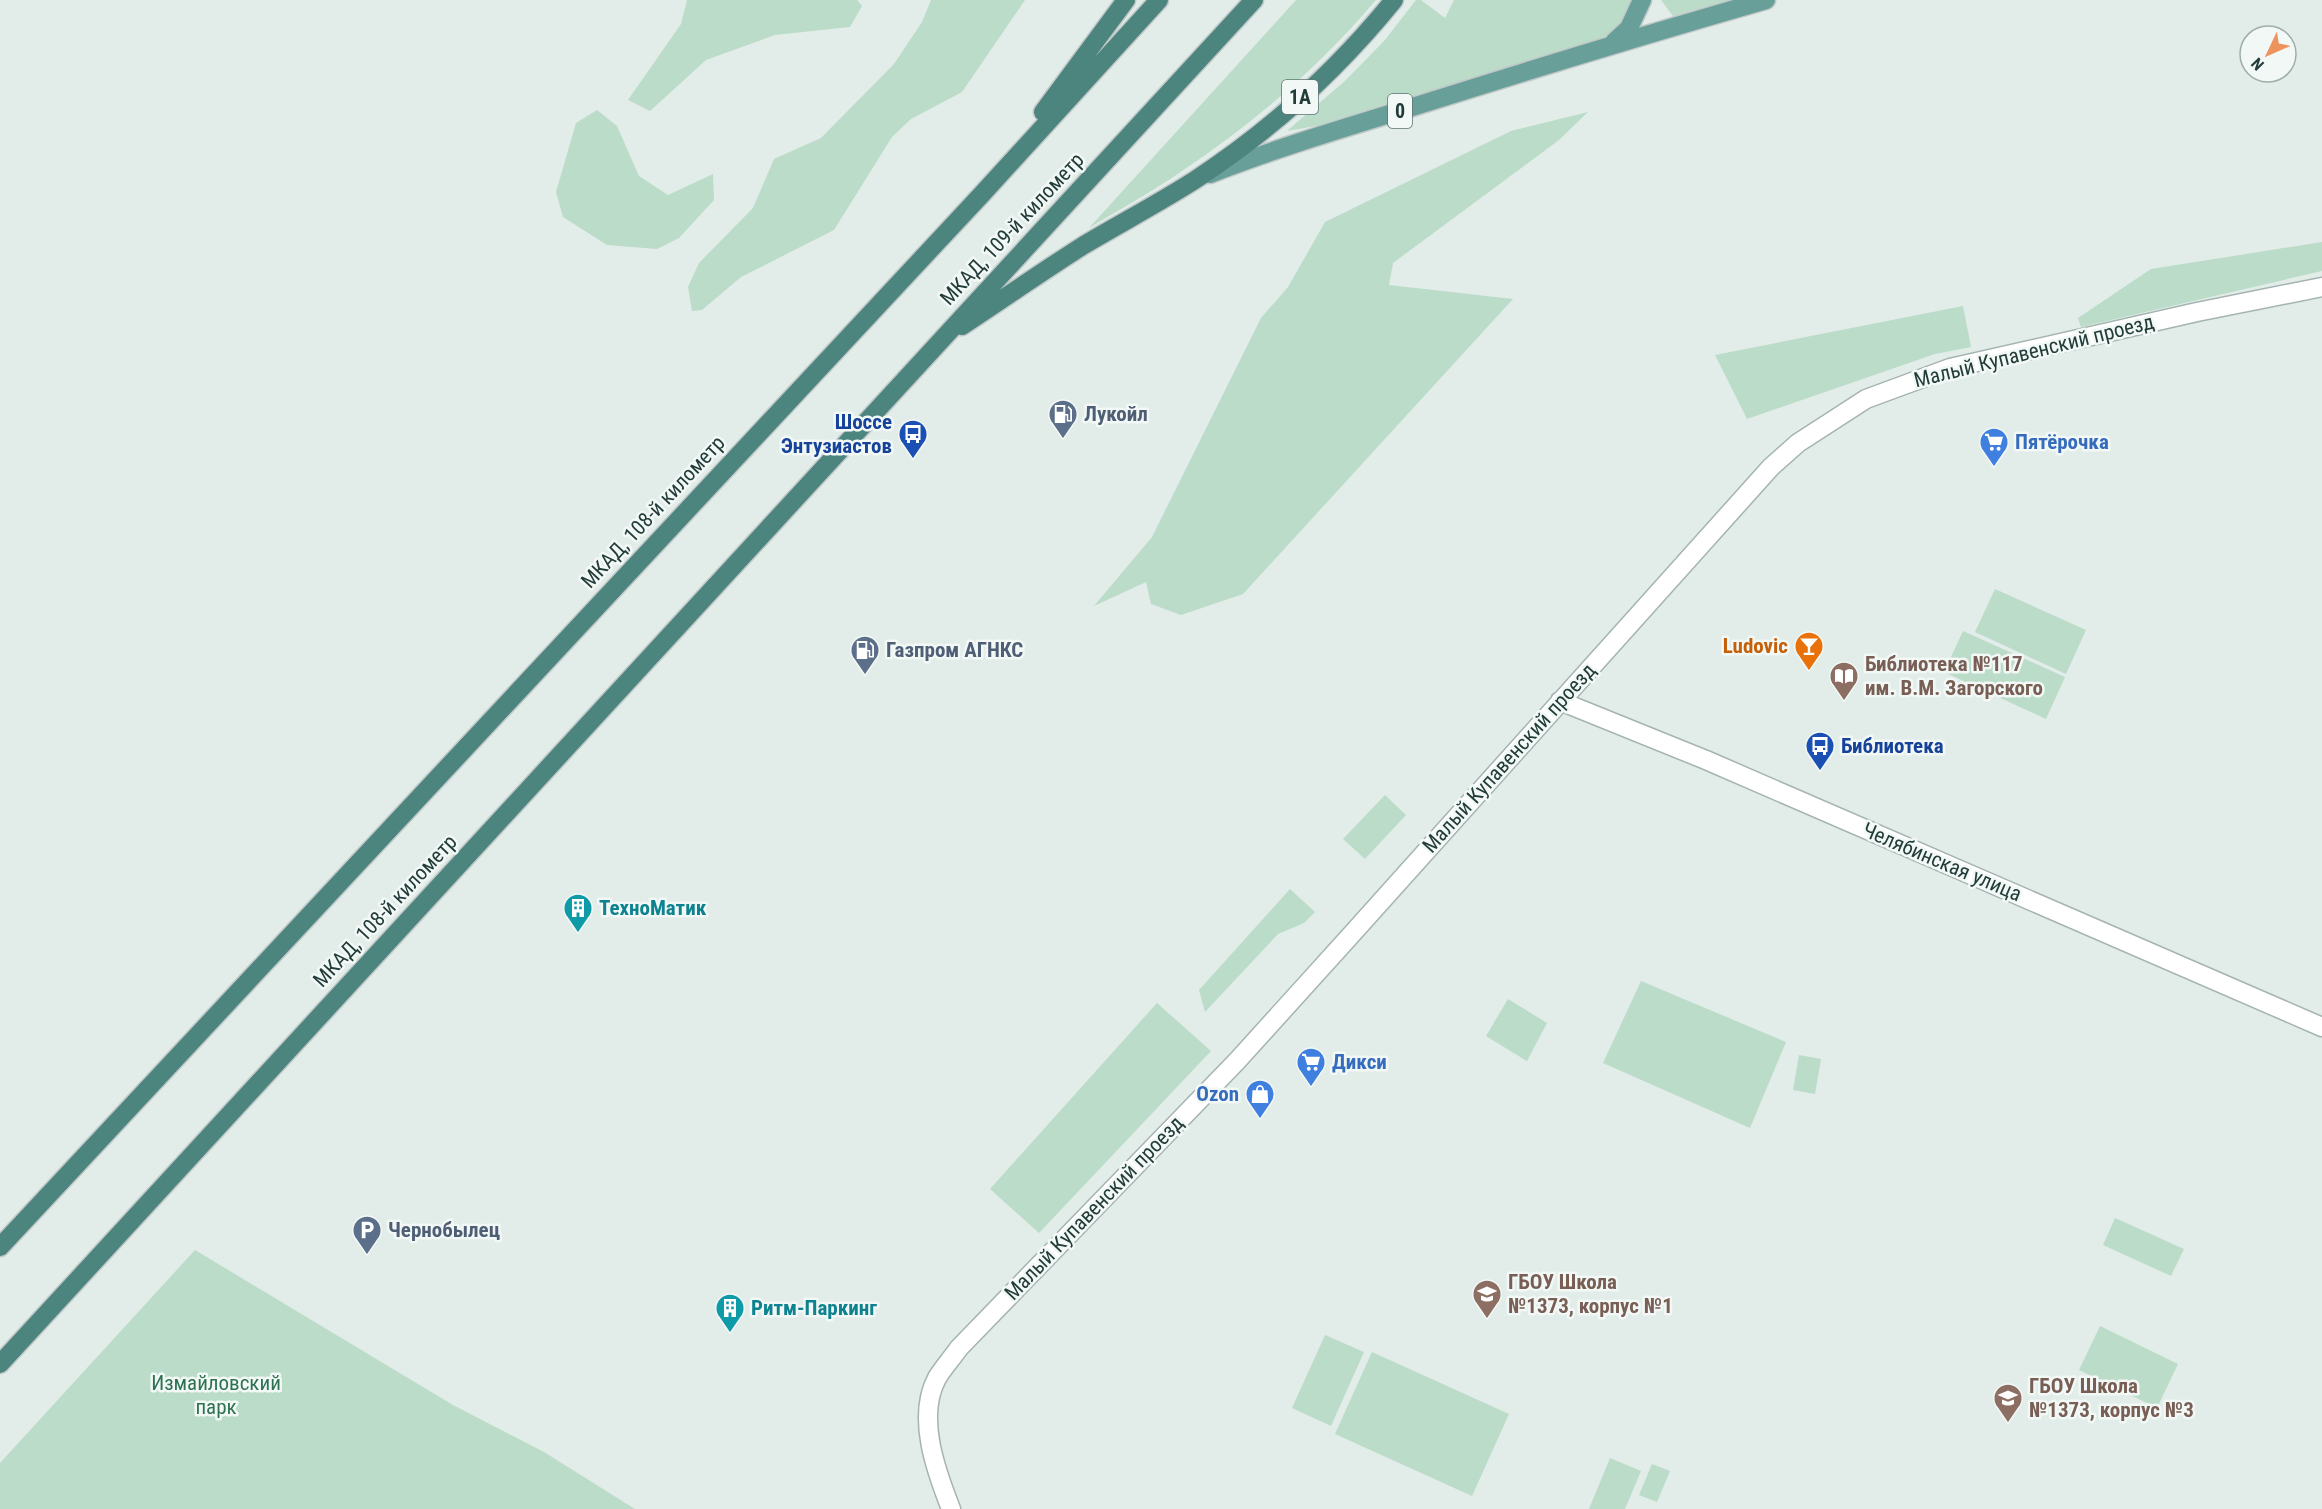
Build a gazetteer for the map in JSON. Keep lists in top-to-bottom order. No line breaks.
{"streets":{"highway":["1A","0","МКАД, 109-й километр","МКАД, 108-й километр"],"street":["Малый Купавенский проезд","Челябинская улица"]},"crossings":[["1A","0"],["0","МКАД, 109-й километр"],["МКАД, 109-й километр","МКАД, 108-й километр"],["Малый Купавенский проезд","Челябинская улица"]],"parks":["Измайловский парк"],"places":{"fuel station":["Лукойл","Газпром АГНКС"],"bus stop":["Шоссе Энтузиастов","Библиотека"],"supermarket":["Пятёрочка","Дикси"],"bar":["Ludovic"],"library":["Библиотека №117 им. В.М. Загорского"],"building":["ТехноМатик","Ритм-Паркинг"],"shop":["Ozon"],"parking":["Чернобылец"],"school or university":["ГБОУ Школа №1373, корпус №1","ГБОУ Школа №1373, корпус №3"]},"north":"bottom left"}
